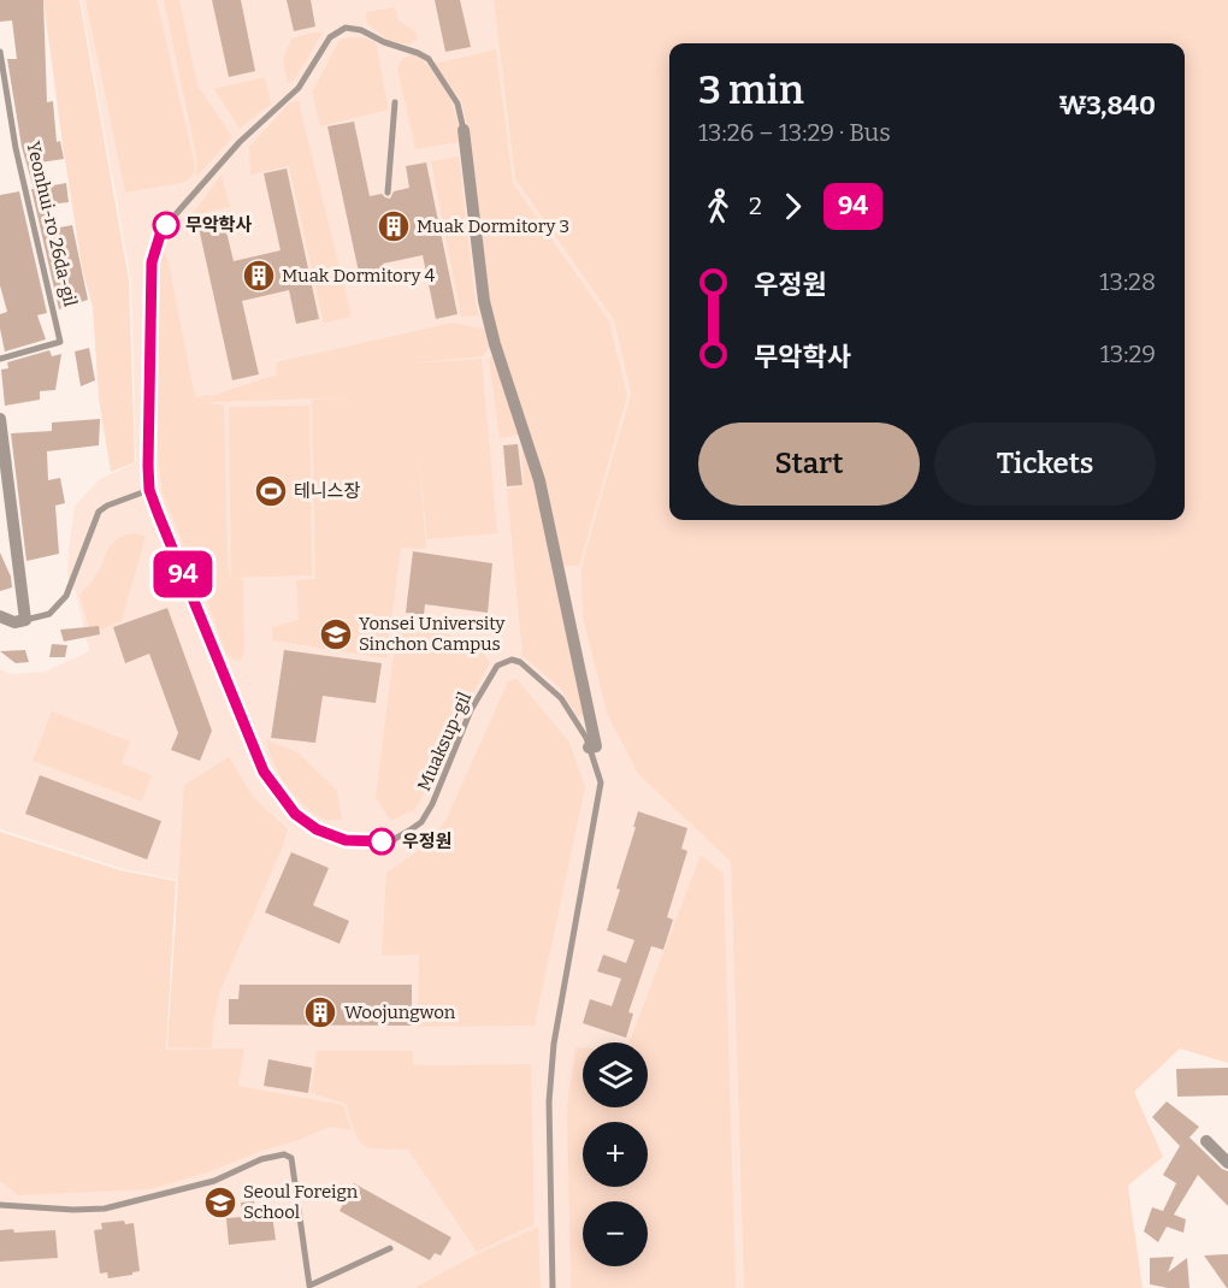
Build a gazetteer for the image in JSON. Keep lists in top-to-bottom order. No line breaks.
{"streets":{"lane":["Yeonhui-ro 26da-gil","Muaksup-gil"]},"places":{"other":["무악학사","우정원"],"building":["Muak Dormitory 3","Muak Dormitory 4","Woojungwon"],"sports":["테니스장"],"school or university":["Yonsei University Sinchon Campus","Seoul Foreign School"]},"lines":["bus line 94"],"page":{"on_map":"94","heading":["3 min","13:26 – 13:29 · Bus","₩3,840"],"legs":["2","94"],"list":[{"name":"우정원","value":"13:28"},{"name":"무악학사","value":"13:29"}],"buttons":["Start","Tickets"],"map_buttons":["+","−"]}}
